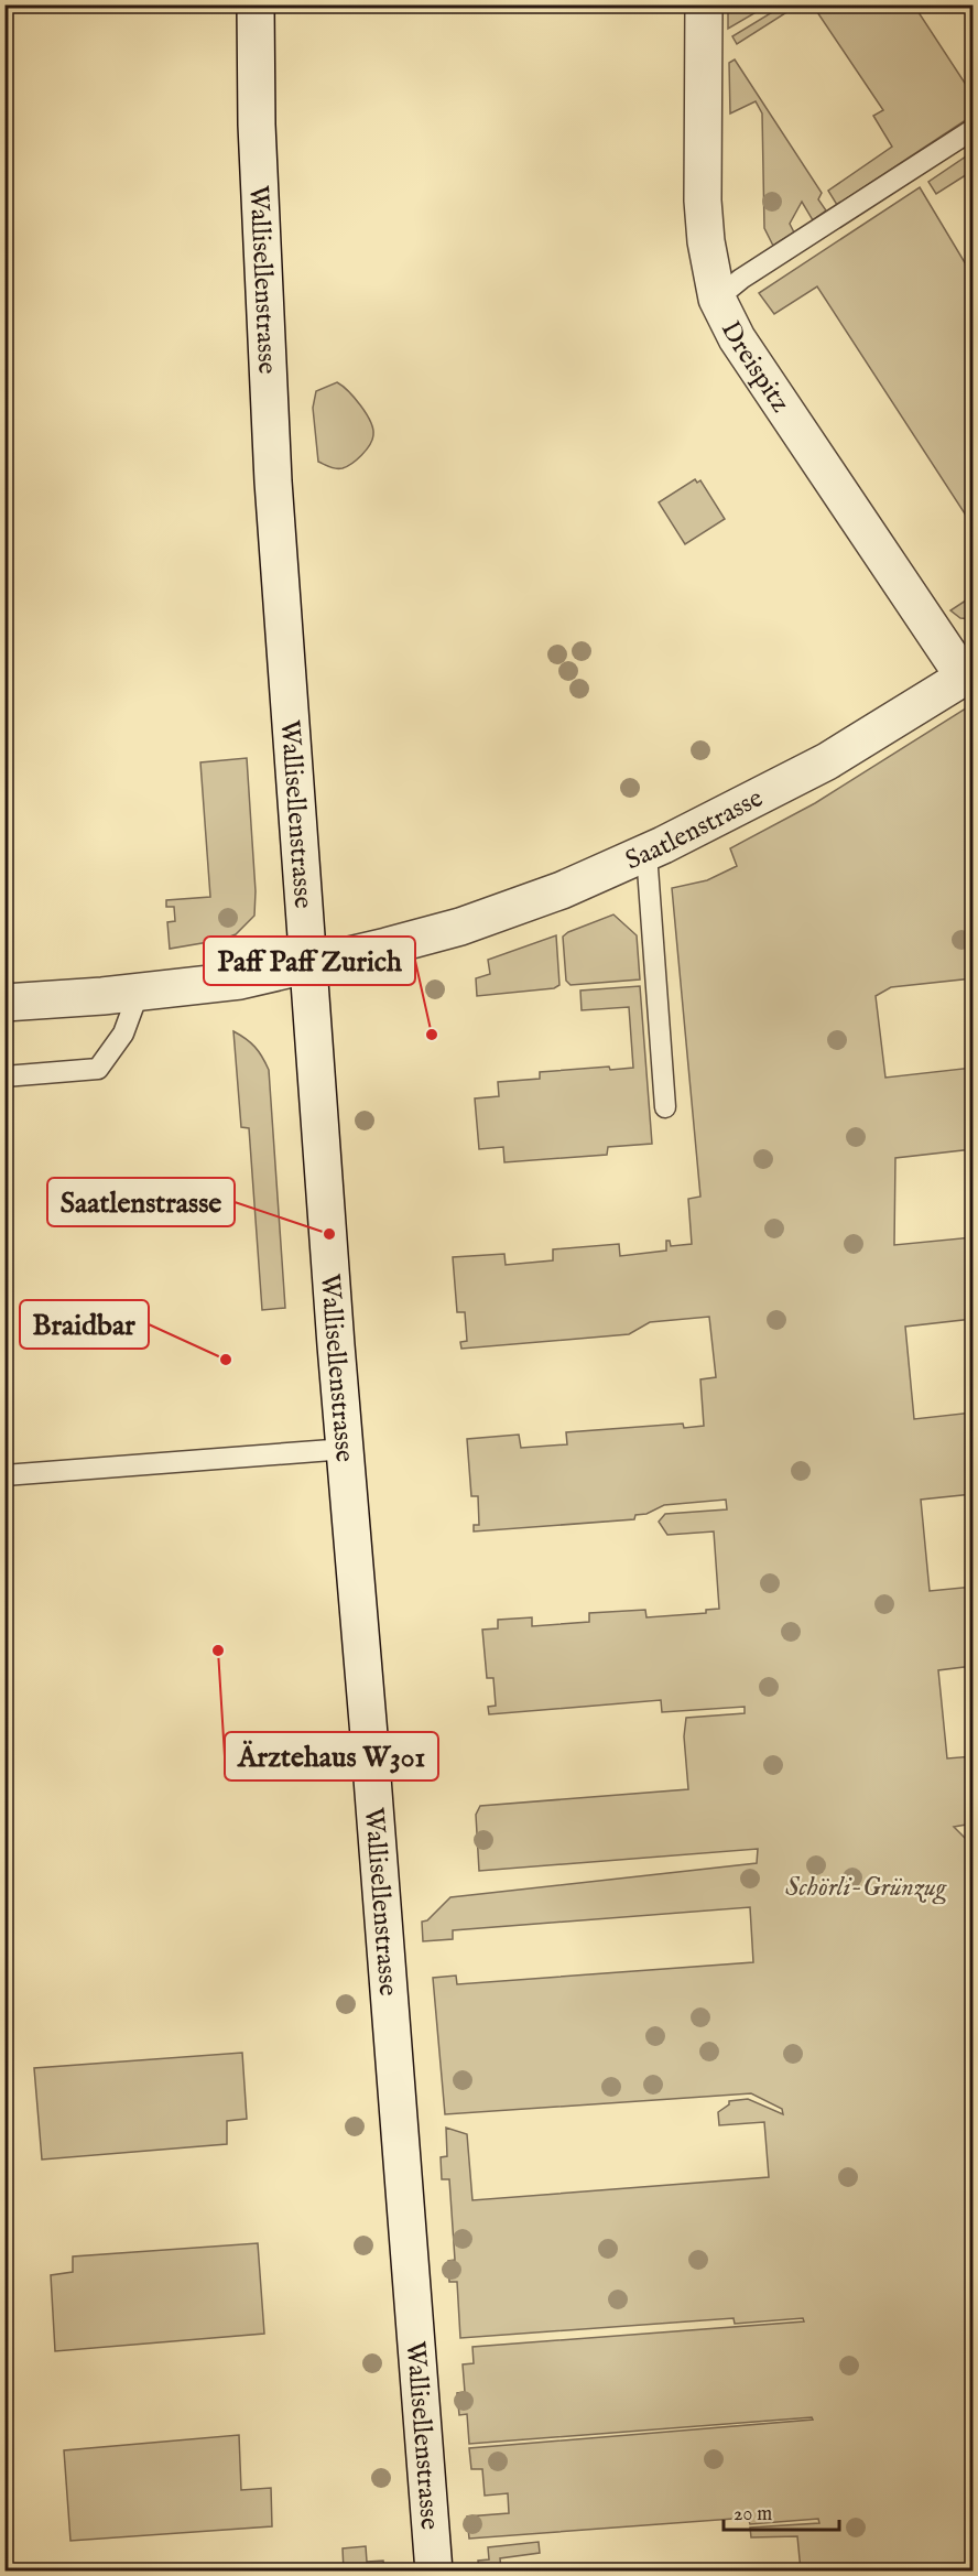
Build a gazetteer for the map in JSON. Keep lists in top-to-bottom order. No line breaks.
{"streets":{"street":["Wallisellenstrasse","Dreispitz","Saatlenstrasse"]},"crossings":[["Wallisellenstrasse","Saatlenstrasse"],["Dreispitz","Saatlenstrasse"]],"parks":["Schörli-Grünzug"],"places":["Paff Paff Zurich","Saatlenstrasse","Braidbar","Ärztehaus W301"],"scale_bar":"20 m"}
